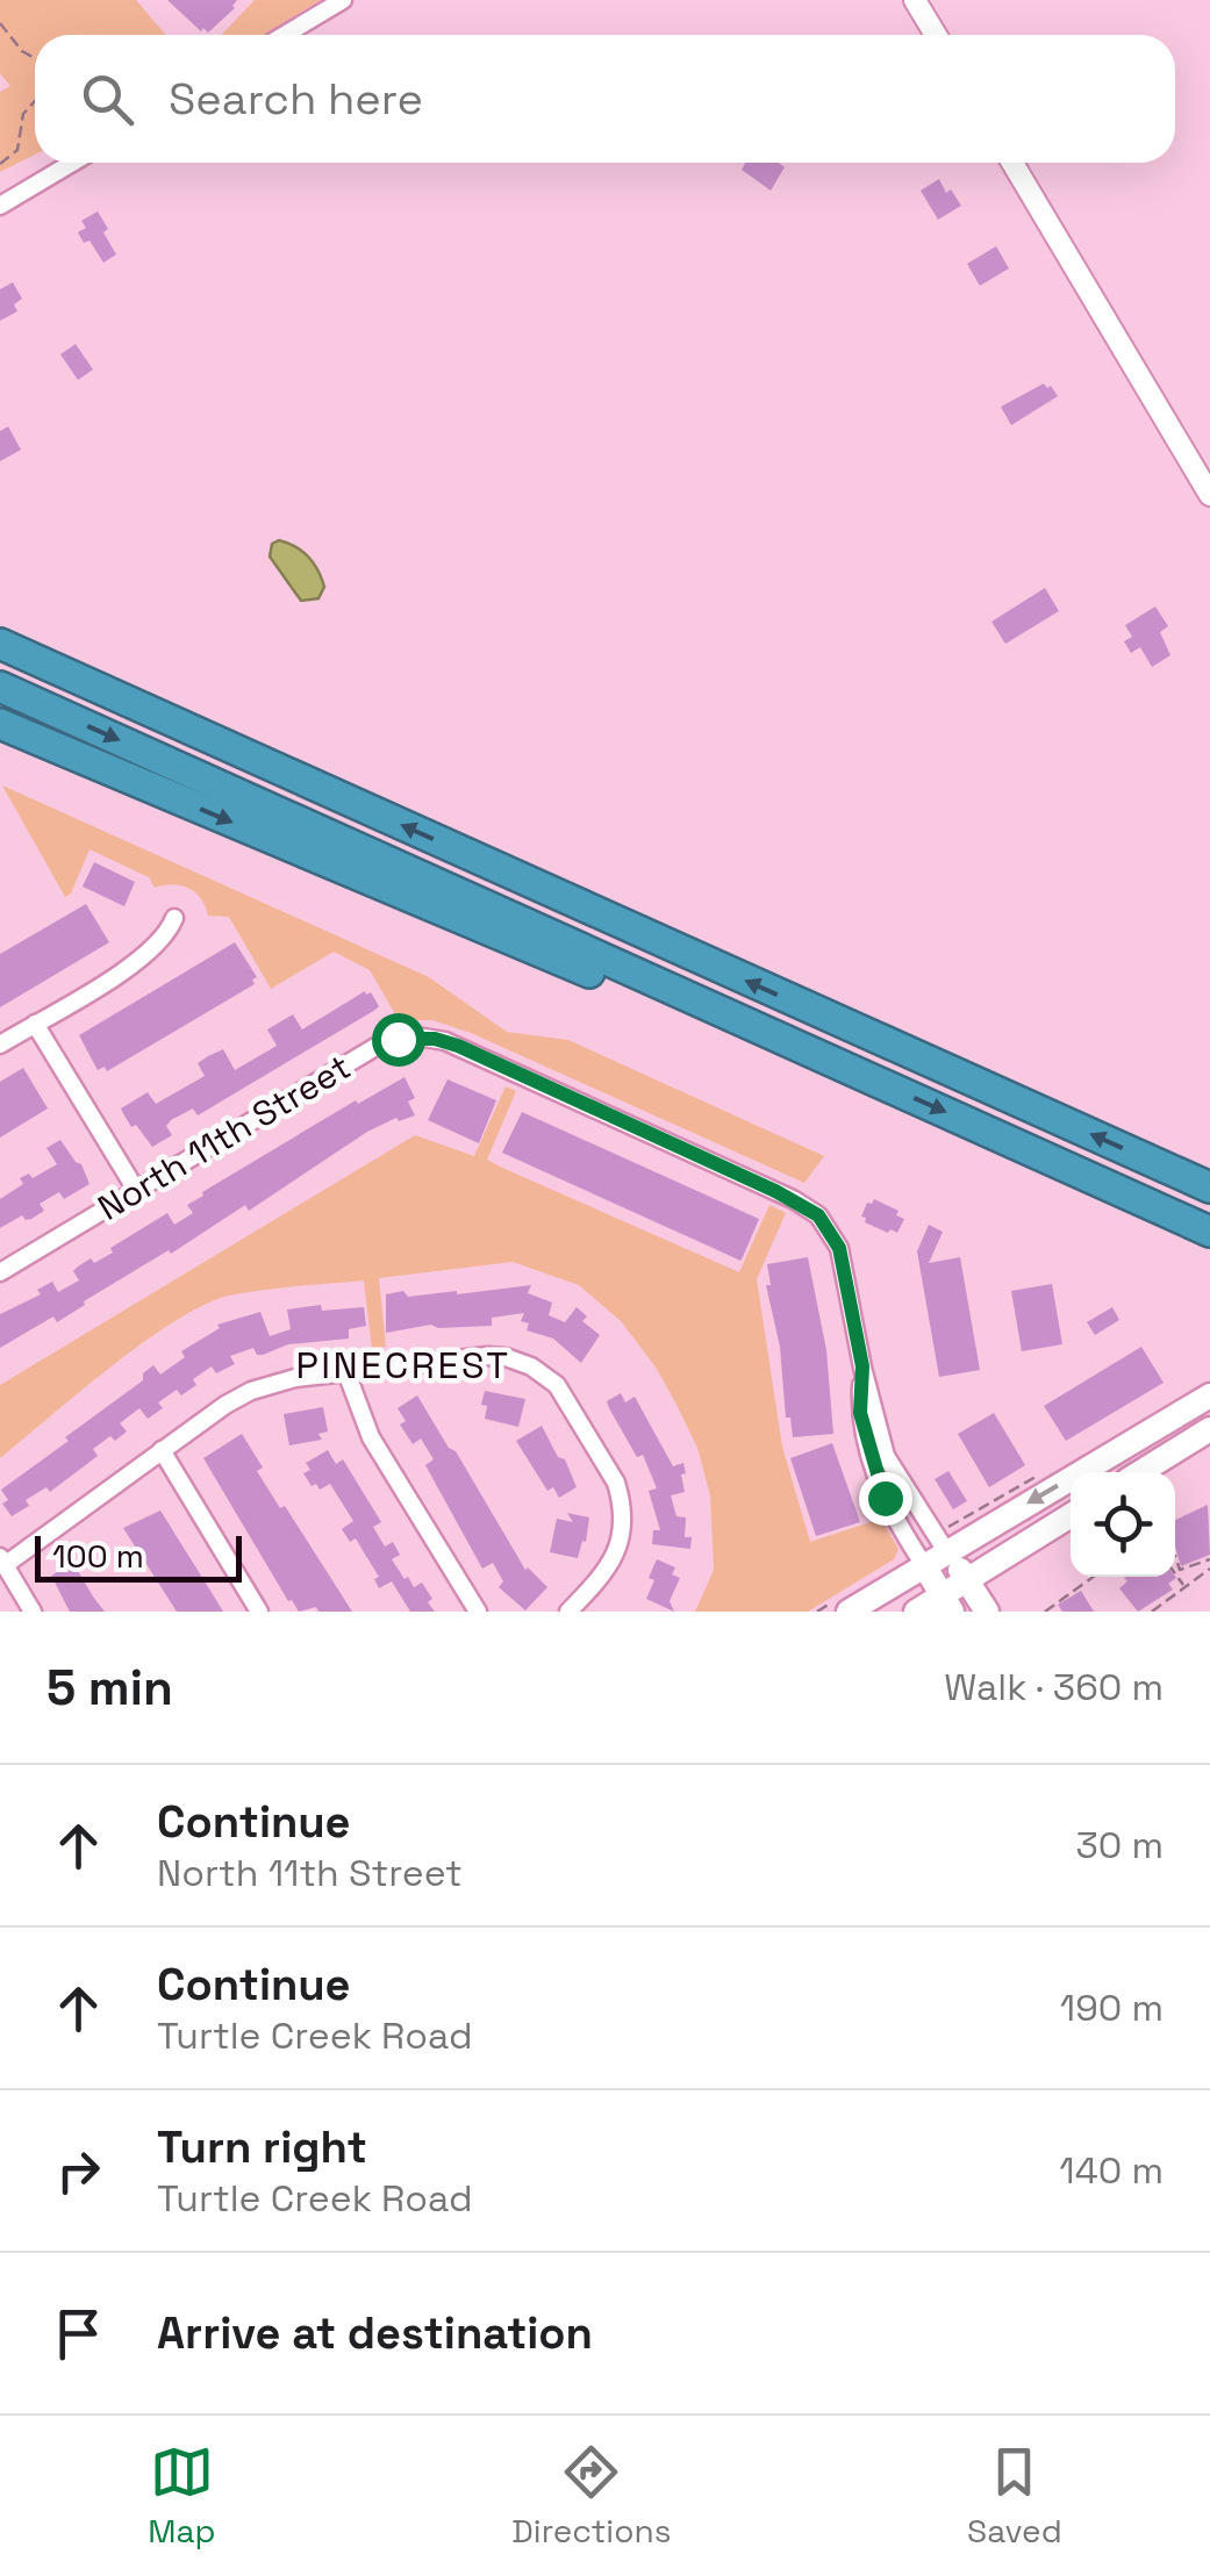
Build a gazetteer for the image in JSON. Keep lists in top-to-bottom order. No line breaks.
{"streets":{"street":["North 11th Street"]},"districts":["PINECREST"],"scale_bar":"100 m","page":{"search":"Search here","scale":"100 m","heading":["5 min","Walk · 360 m"],"list":[["Continue","North 11th Street","30 m"],["Continue","Turtle Creek Road","190 m"],["Turn right","Turtle Creek Road","140 m"],"Arrive at destination"],"nav":["Map","Directions","Saved"]}}
